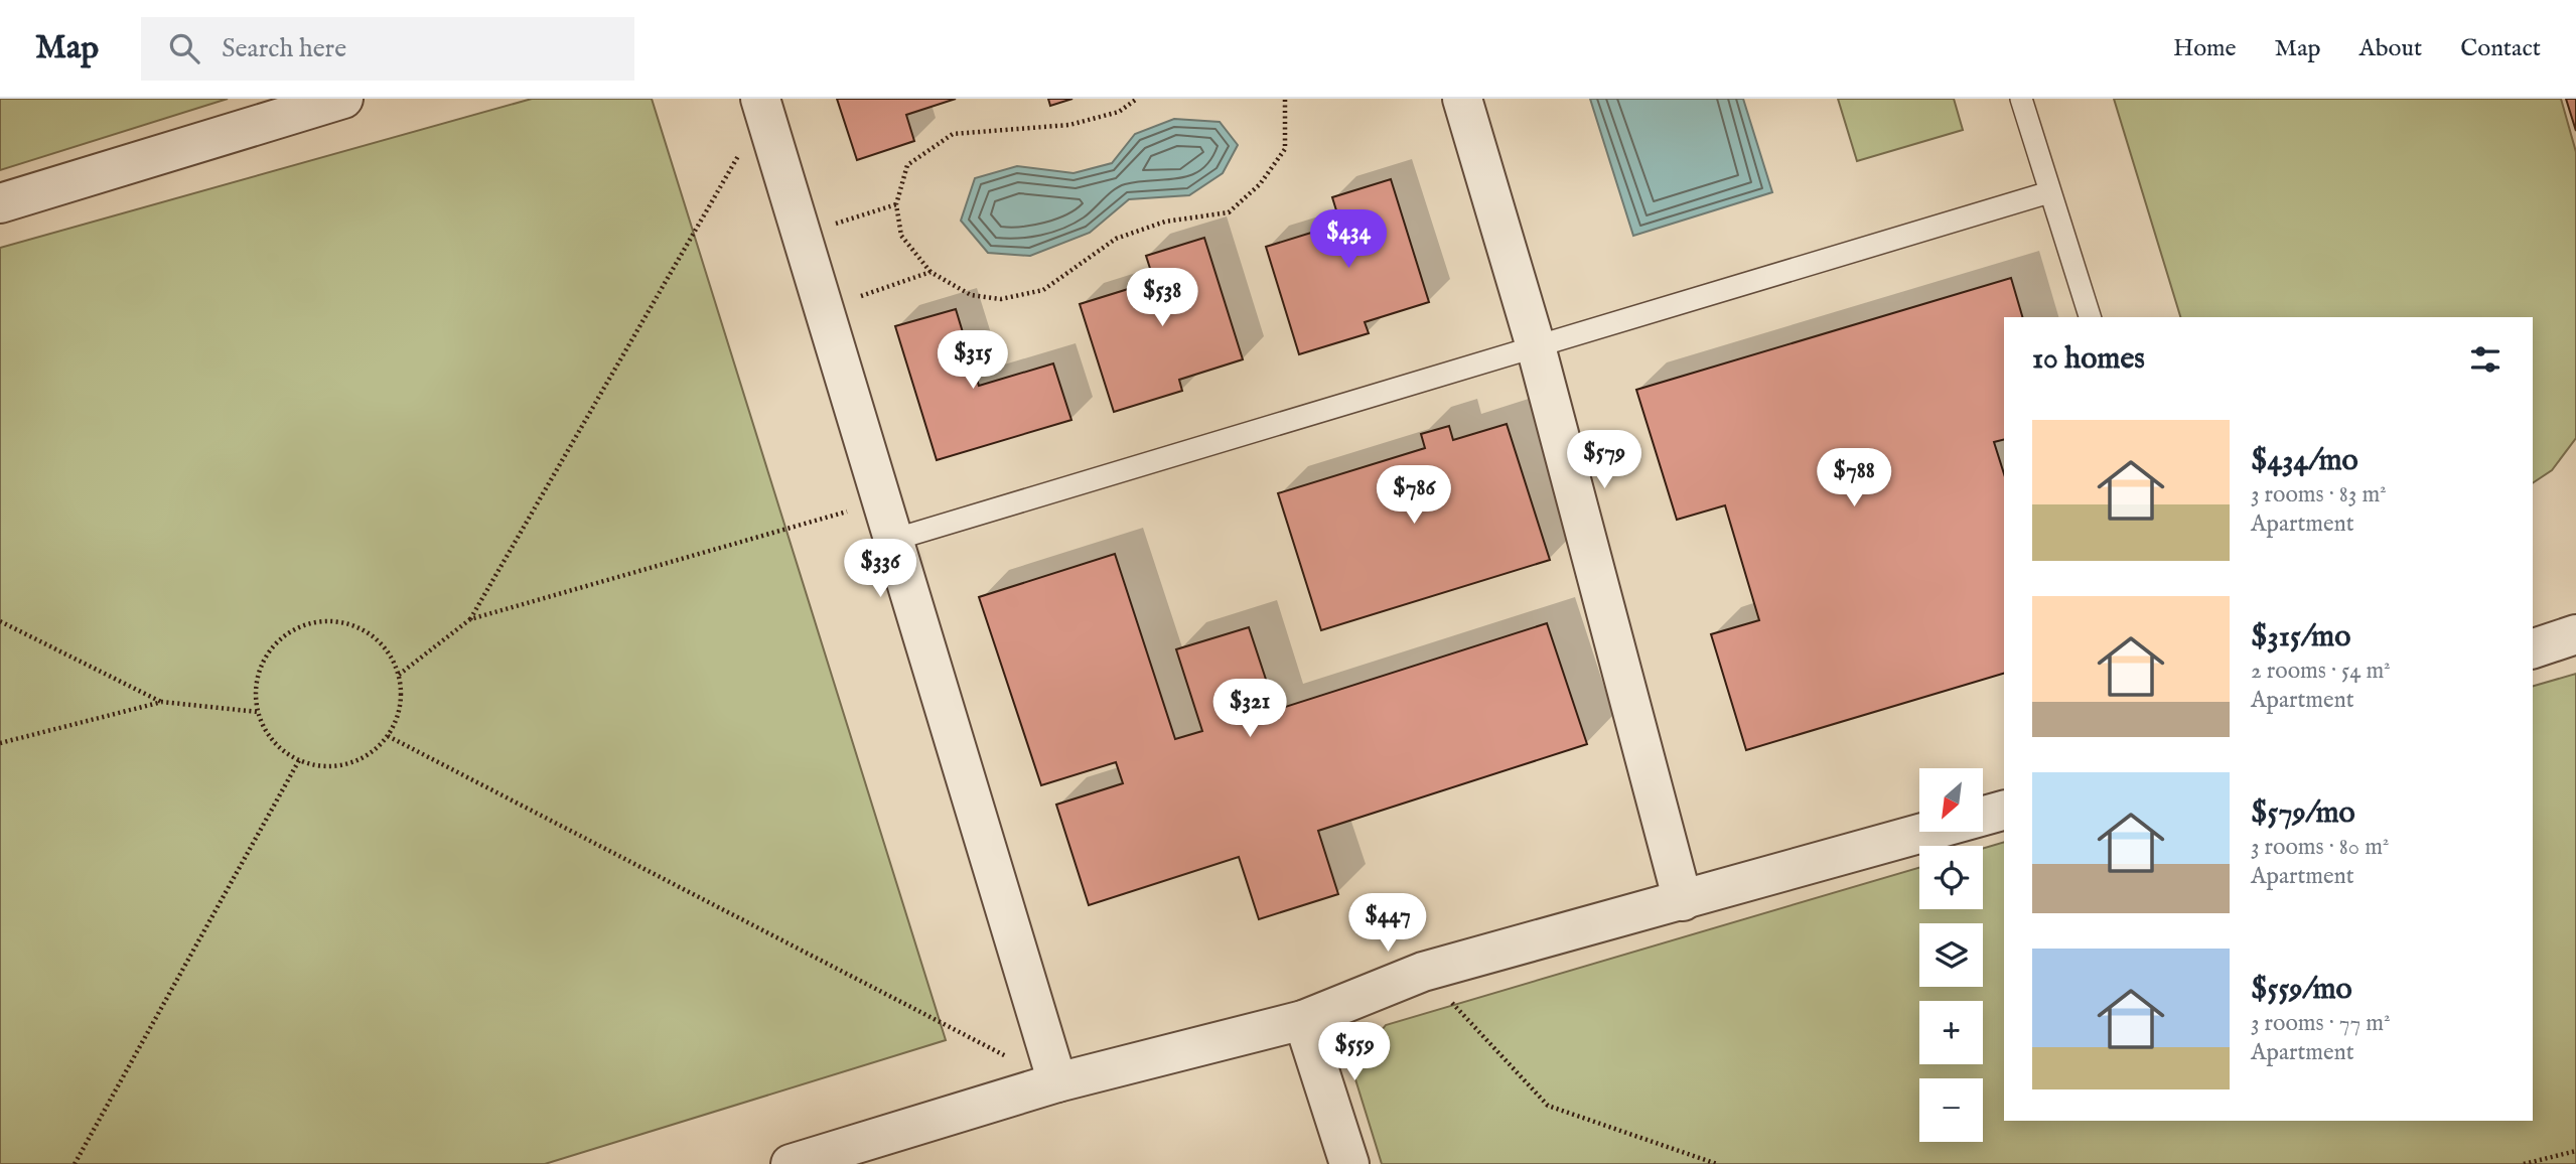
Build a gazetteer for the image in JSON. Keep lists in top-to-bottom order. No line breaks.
{"north":"bottom left","page":{"header":"Map","search":"Search here","nav":["Home","Map","About","Contact"],"price":["$434","$538","$315","$579","$788","$786","$336","$321","$447","$559"],"heading":"10 homes","list":[{"name":"$434/mo","note":"3 rooms · 83 m² · Apartment"},{"name":"$315/mo","note":"2 rooms · 54 m² · Apartment"},{"name":"$579/mo","note":"3 rooms · 80 m² · Apartment"},{"name":"$559/mo","note":"3 rooms · 77 m² · Apartment"}],"map_buttons":["+","−"]}}
